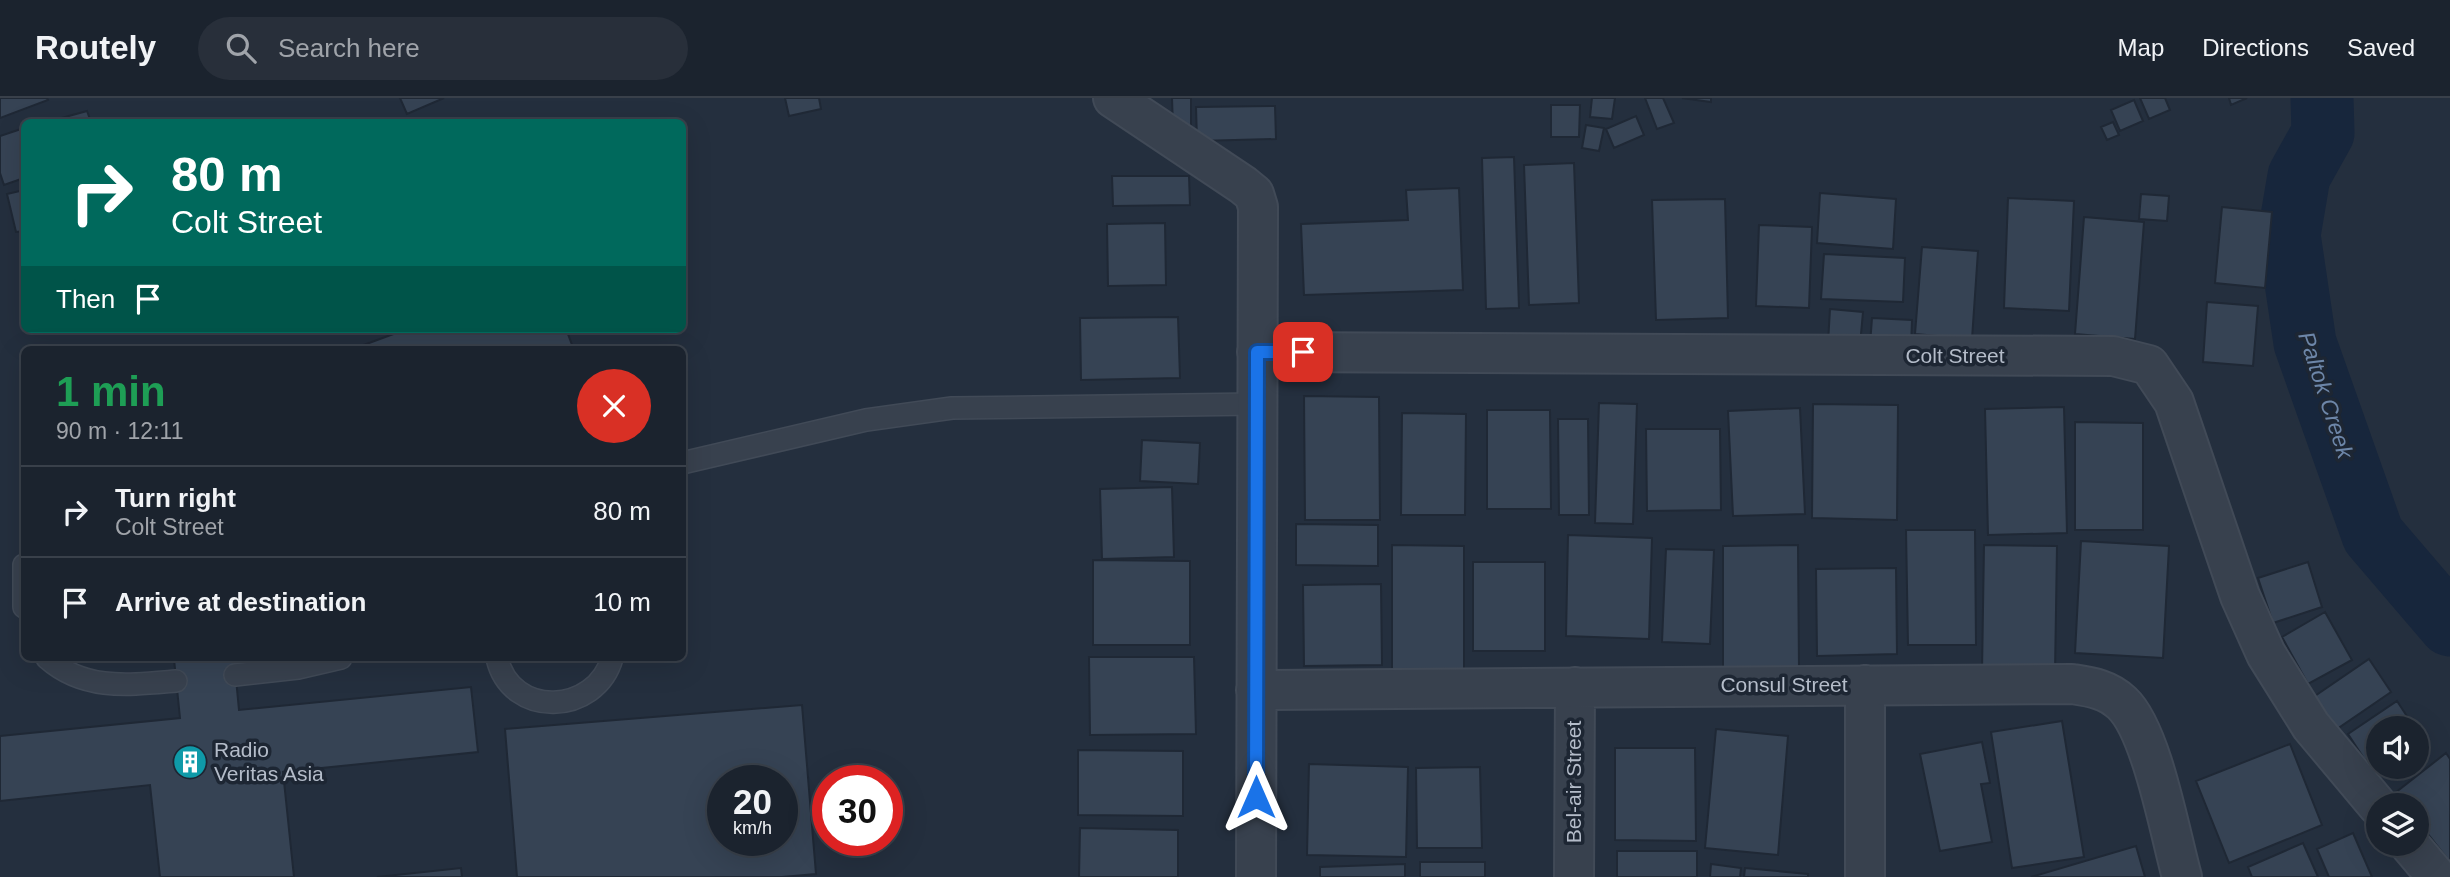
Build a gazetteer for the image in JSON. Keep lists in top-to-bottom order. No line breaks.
{"streets":{"street":["Colt Street","Consul Street","Bel-air Street"]},"crossings":[["Consul Street","Bel-air Street"]],"water":["Paltok Creek"],"places":{"building":["Radio Veritas Asia"]},"page":{"header":"Routely","search":"Search here","nav":["Map","Directions","Saved"],"turn":["80 m","Colt Street"],"then":"Then","heading":["1 min","90 m · 12:11"],"list":[{"name":"Turn right","note":"Colt Street","value":"80 m"},{"name":"Arrive at destination","value":"10 m"}],"speed":"20 km/h","limit":"30"}}
